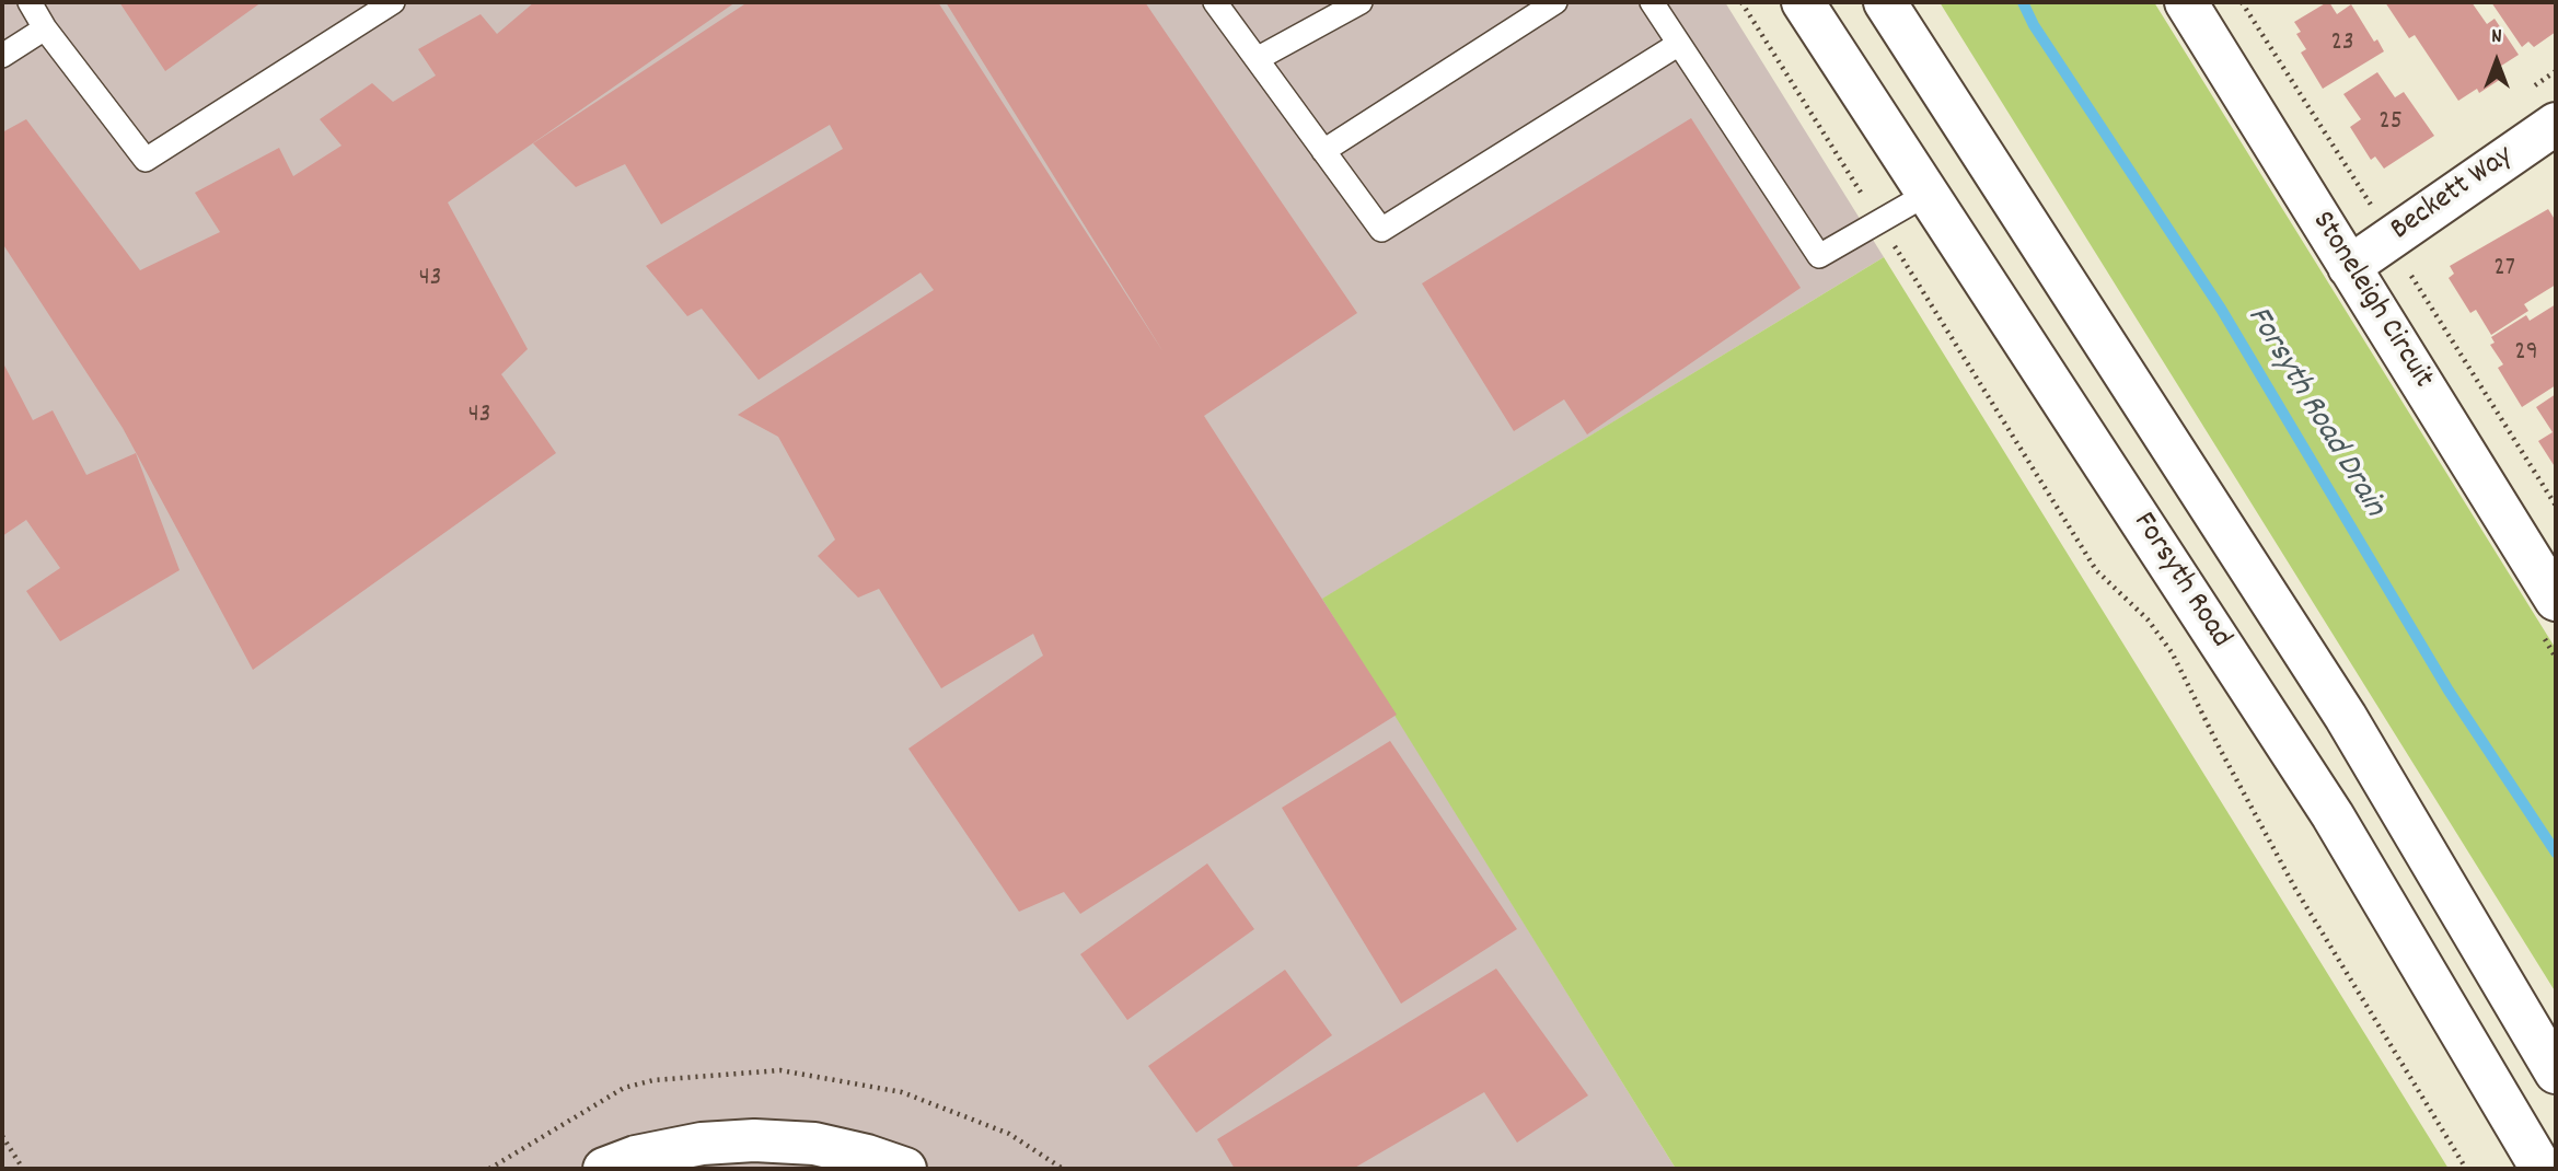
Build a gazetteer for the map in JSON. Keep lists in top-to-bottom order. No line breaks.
{"streets":{"main road":["Beckett Way","Stoneleigh Circuit","Forsyth Road"]},"crossings":[["Beckett Way","Stoneleigh Circuit"]],"water":["Forsyth Road Drain"],"house_numbers":["23","25","27","43","29","43"],"north":"top"}
